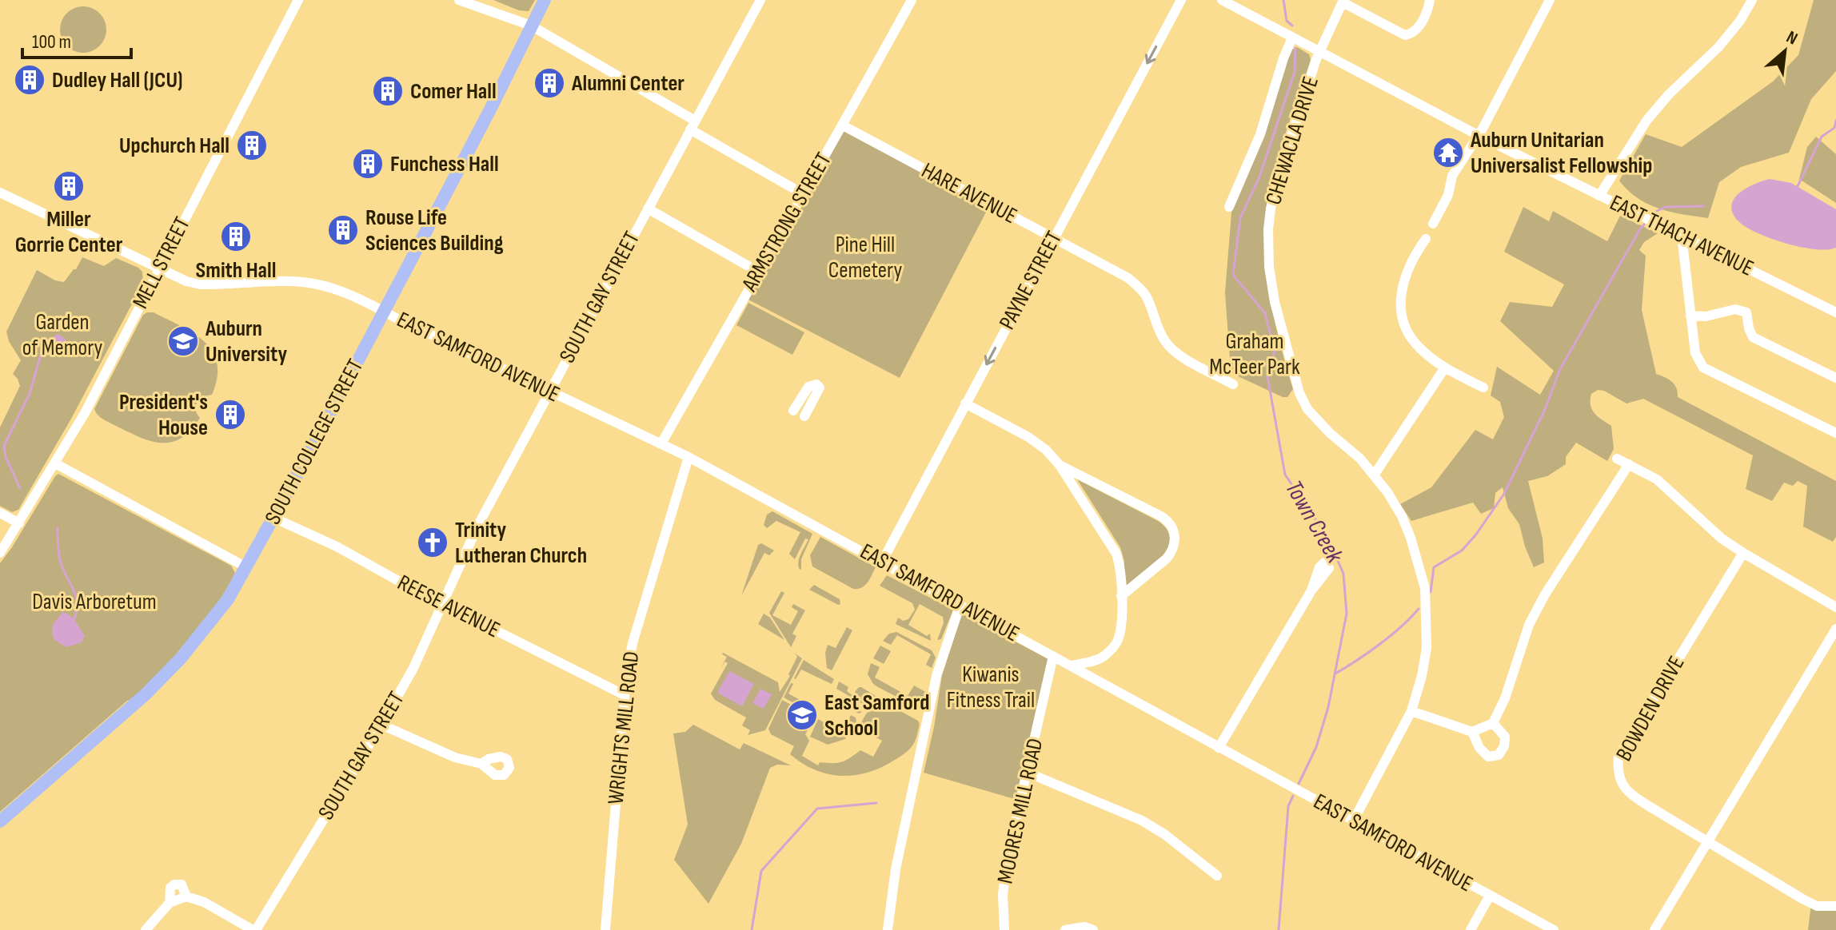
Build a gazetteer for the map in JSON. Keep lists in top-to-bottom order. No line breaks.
{"streets":{"main road":["SOUTH COLLEGE STREET"],"street":["CHEWACLA DRIVE","HARE AVENUE","ARMSTRONG STREET","EAST THACH AVENUE","MELL STREET","PAYNE STREET","SOUTH GAY STREET","EAST SAMFORD AVENUE","REESE AVENUE","BOWDEN DRIVE","WRIGHTS MILL ROAD","MOORES MILL ROAD"]},"crossings":[["CHEWACLA DRIVE","EAST THACH AVENUE"],["CHEWACLA DRIVE","EAST SAMFORD AVENUE"],["HARE AVENUE","ARMSTRONG STREET"],["HARE AVENUE","PAYNE STREET"],["ARMSTRONG STREET","EAST SAMFORD AVENUE"],["MELL STREET","EAST SAMFORD AVENUE"],["PAYNE STREET","EAST SAMFORD AVENUE"],["SOUTH GAY STREET","EAST SAMFORD AVENUE"],["SOUTH GAY STREET","REESE AVENUE"],["EAST SAMFORD AVENUE","SOUTH COLLEGE STREET"],["EAST SAMFORD AVENUE","WRIGHTS MILL ROAD"],["EAST SAMFORD AVENUE","MOORES MILL ROAD"],["SOUTH COLLEGE STREET","REESE AVENUE"],["REESE AVENUE","WRIGHTS MILL ROAD"]],"one_way":["PAYNE STREET"],"water":["Town Creek"],"parks":["Pine Hill Cemetery","Garden of Memory","Graham McTeer Park","Davis Arboretum","Kiwanis Fitness Trail"],"places":{"building":["Dudley Hall (JCU)","Alumni Center","Comer Hall","Upchurch Hall","Funchess Hall","Miller Gorrie Center","Rouse Life Sciences Building","Smith Hall","President's House"],"temple":["Auburn Unitarian Universalist Fellowship"],"school or university":["Auburn University","East Samford School"],"church":["Trinity Lutheran Church"]},"scale_bar":"100 m","north":"top right"}
